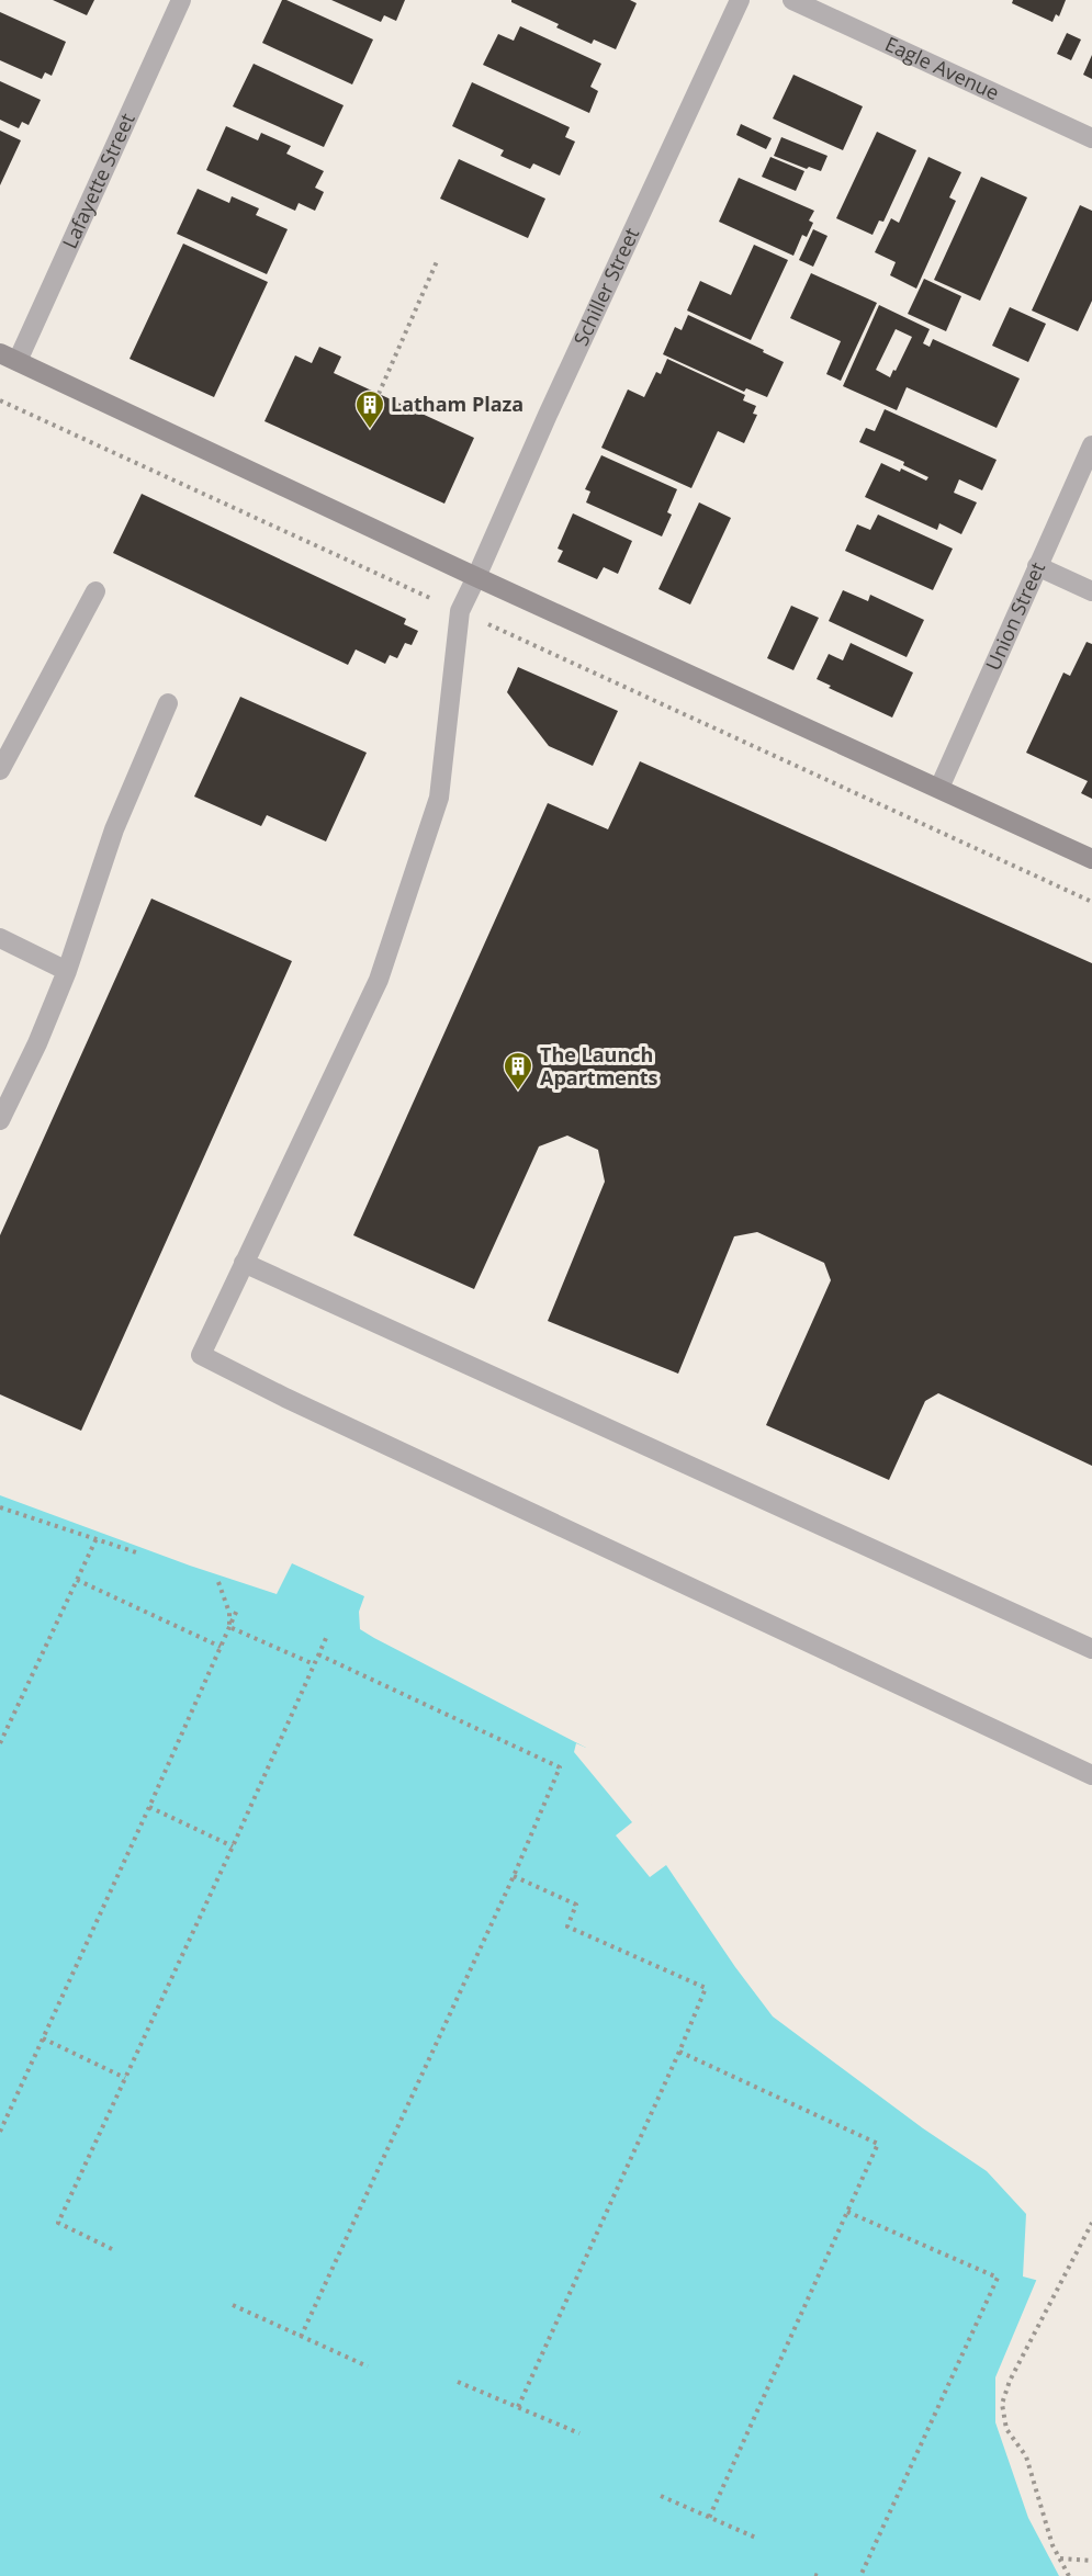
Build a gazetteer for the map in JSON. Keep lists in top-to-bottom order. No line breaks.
{"streets":{"street":["Eagle Avenue","Lafayette Street","Schiller Street","Union Street"]},"places":{"building":["Latham Plaza","The Launch Apartments"]}}
